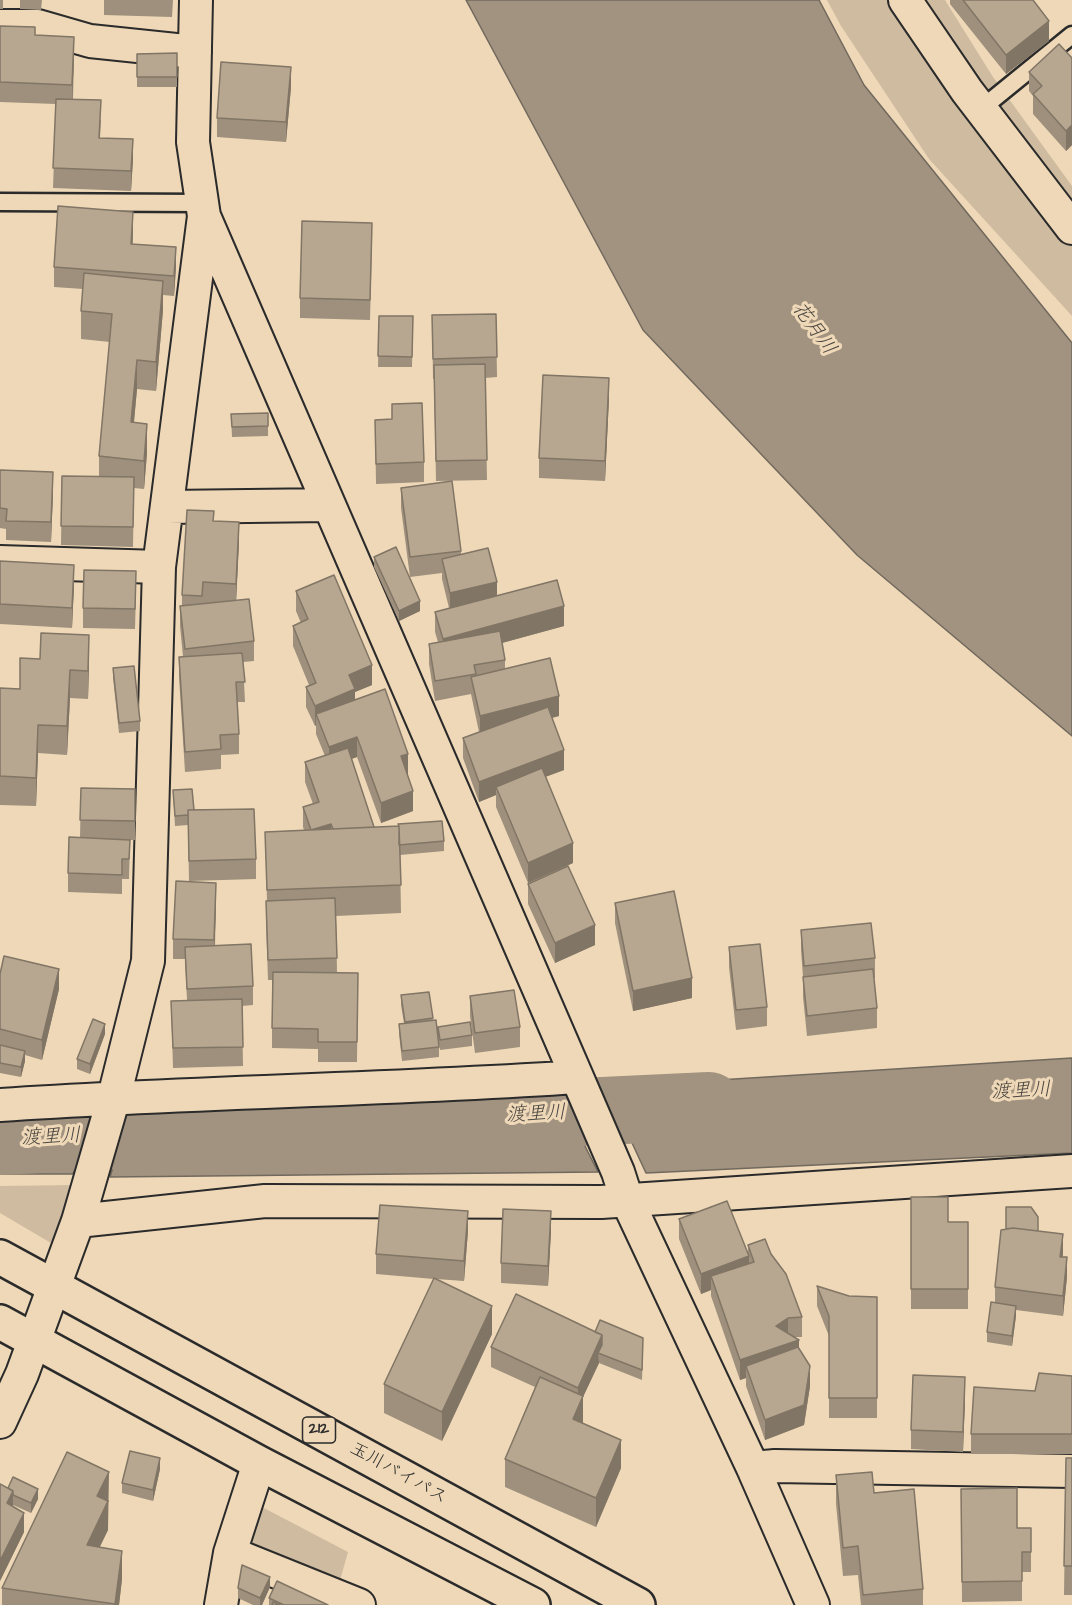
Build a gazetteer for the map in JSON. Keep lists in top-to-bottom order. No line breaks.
{"streets":{"highway":["212","玉川バイパス"]},"water":["花月川","渡里川"]}
